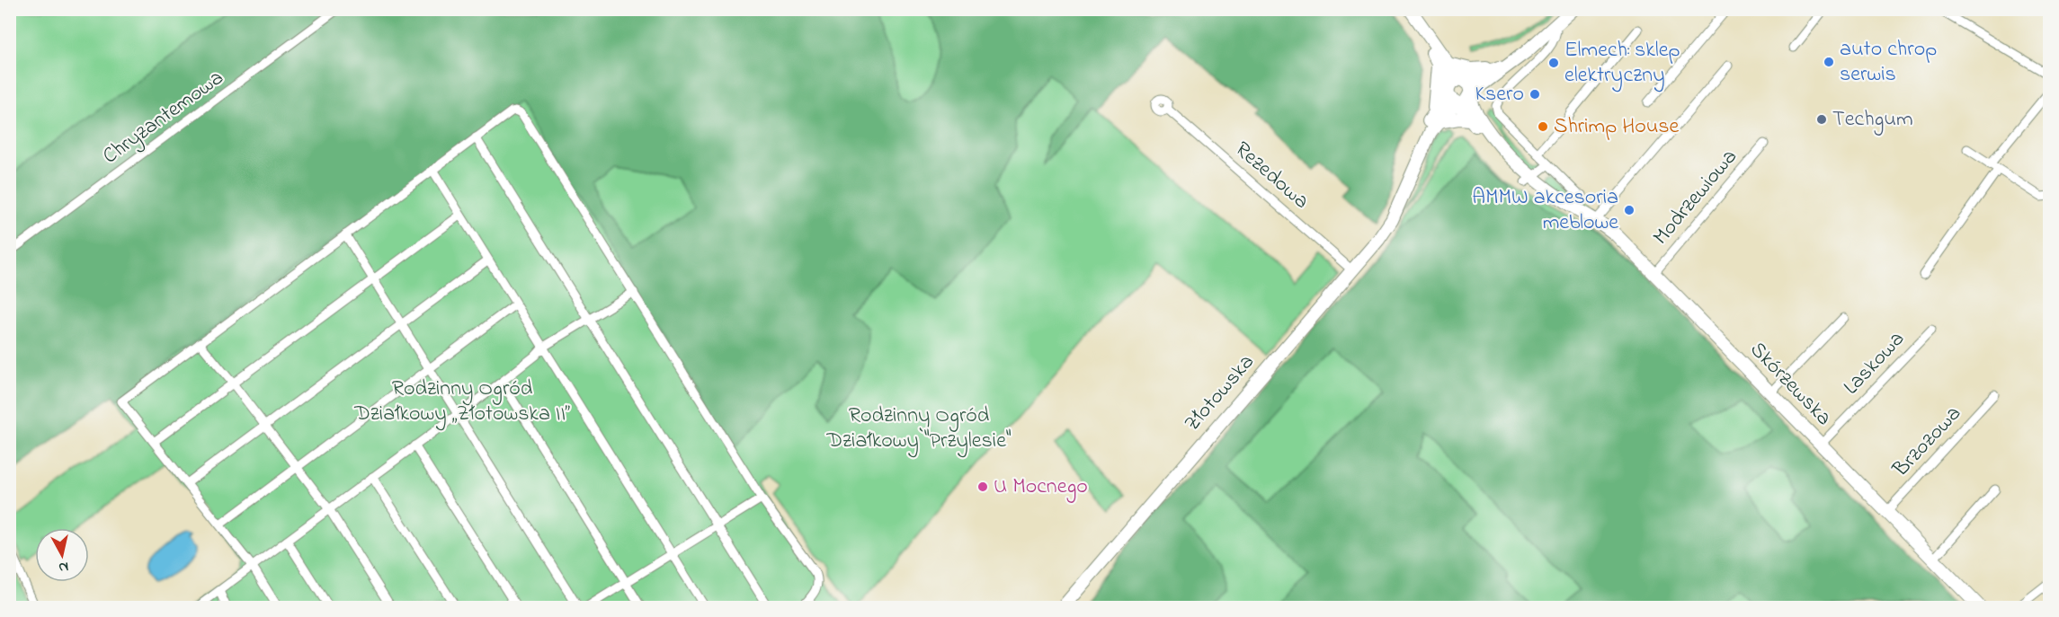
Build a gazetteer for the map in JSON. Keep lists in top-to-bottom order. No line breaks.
{"streets":{"street":["Chryzantemowa","Rezedowa","Modrzewiowa","Laskowa","Skórzewska","Złotowska","Brzozowa"]},"crossings":[["Rezedowa","Złotowska"],["Modrzewiowa","Skórzewska"],["Laskowa","Skórzewska"],["Skórzewska","Złotowska"],["Skórzewska","Brzozowa"]],"parks":["Rodzinny Ogród Działkowy „Złotowska II”","Rodzinny Ogród Działkowy \"Przylesie\""],"places":["auto chrop serwis","Elmech: sklep elektryczny","Ksero","Techgum","Shrimp House","AMMW akcesoria meblowe","U Mocnego"],"north":"bottom"}
